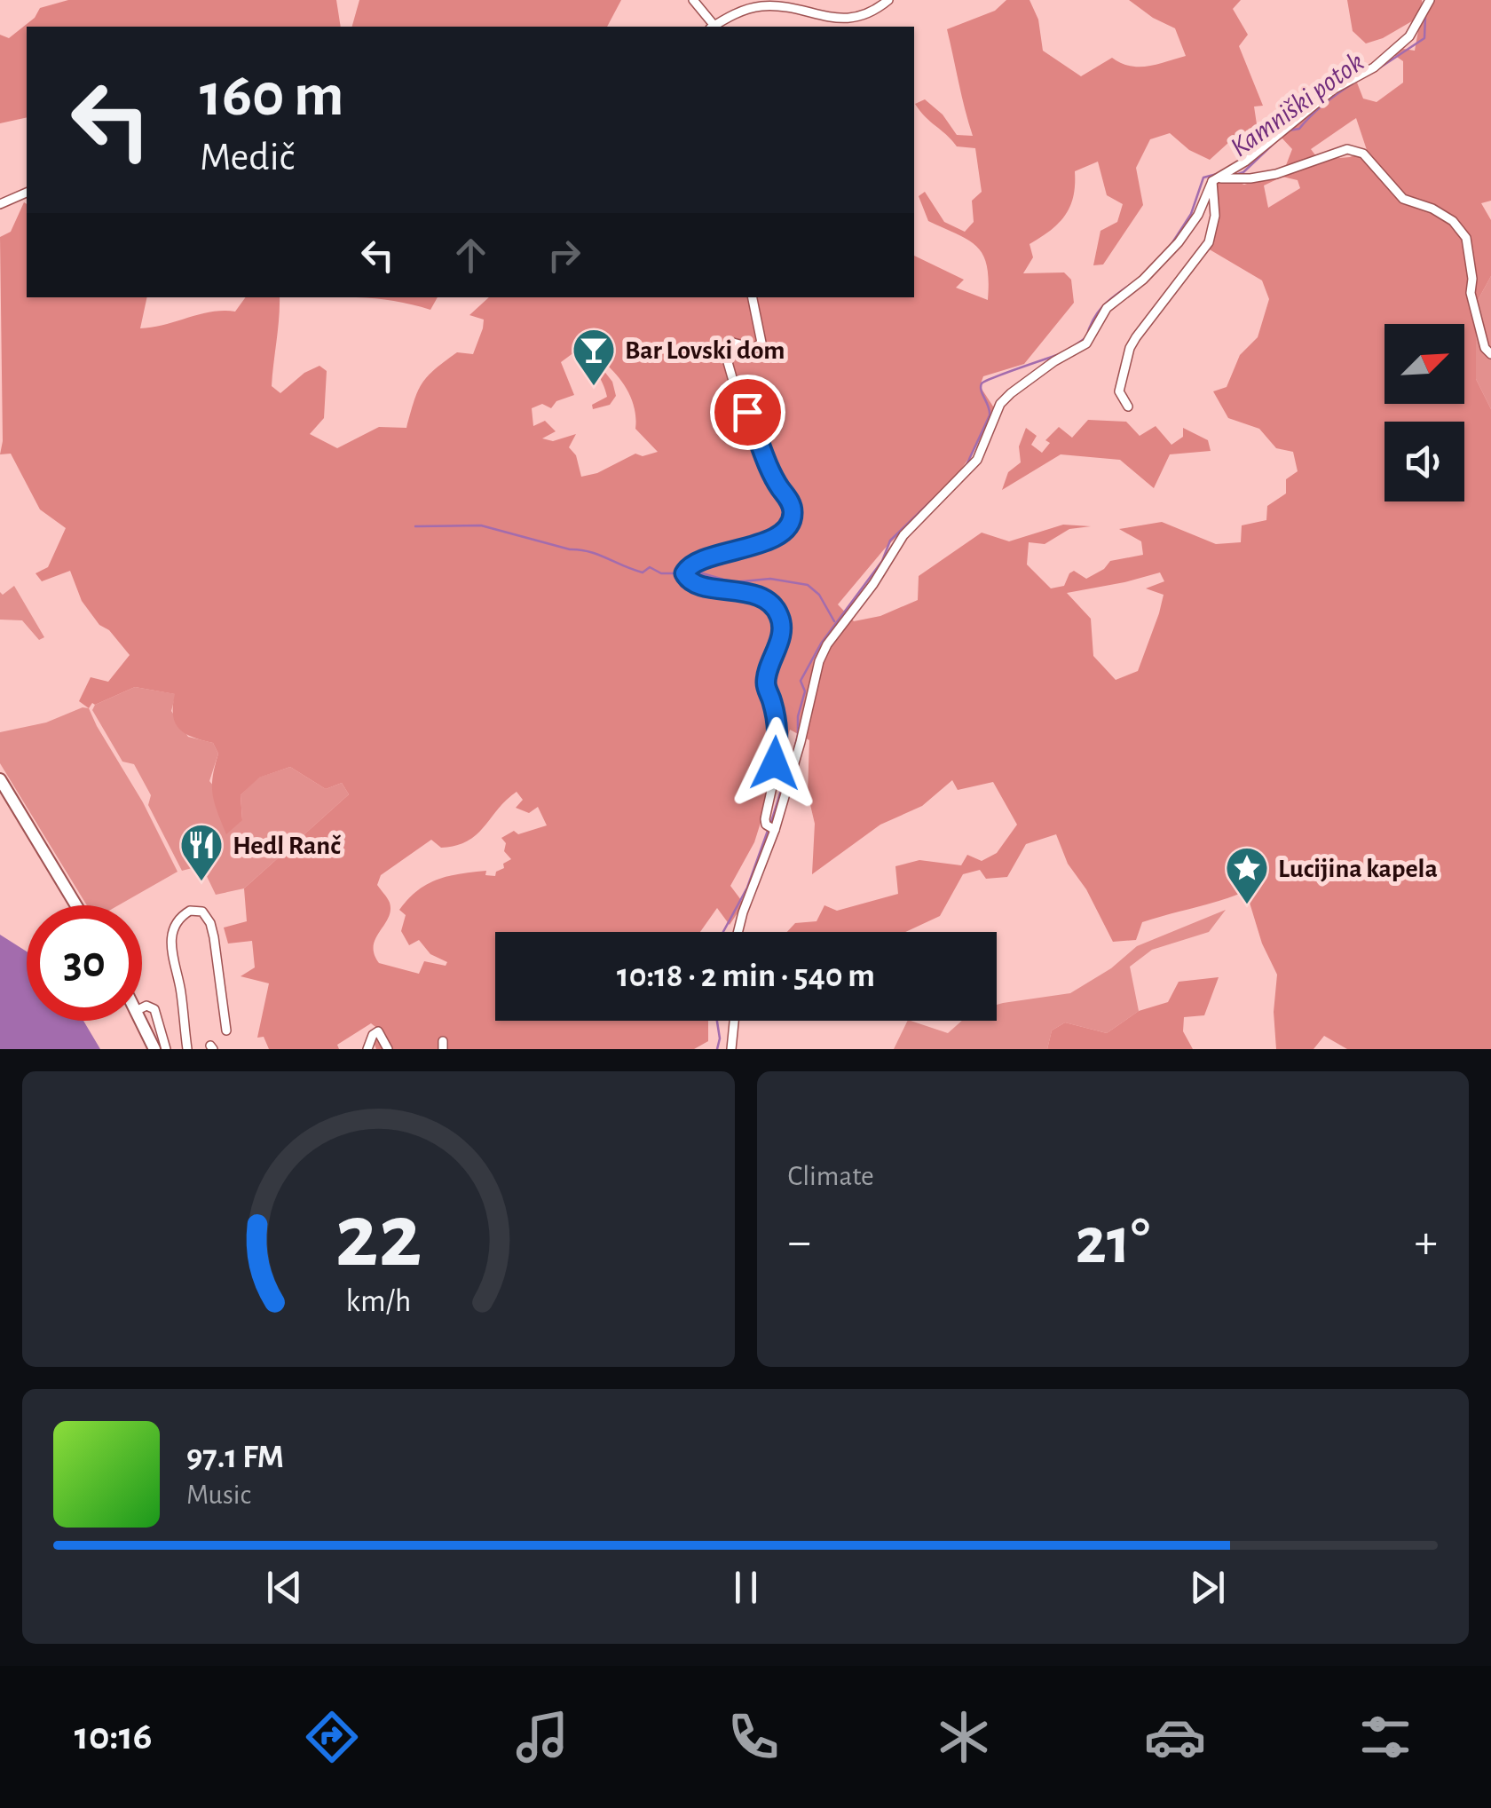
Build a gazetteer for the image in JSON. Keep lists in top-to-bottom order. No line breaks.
{"water":["Kamniški potok"],"places":{"bar":["Bar Lovski dom"],"restaurant":["Hedl Ranč"],"place":["Lucijina kapela"]},"north":"top right","page":{"turn":["160 m","Medič"],"limit":"30","trip":"10:18 · 2 min · 540 m","tile":"Climate","heat":["−","21°","+"],"song":["97.1 FM","Music"],"tabs":"10:16","gauge":["22","km/h"]}}
